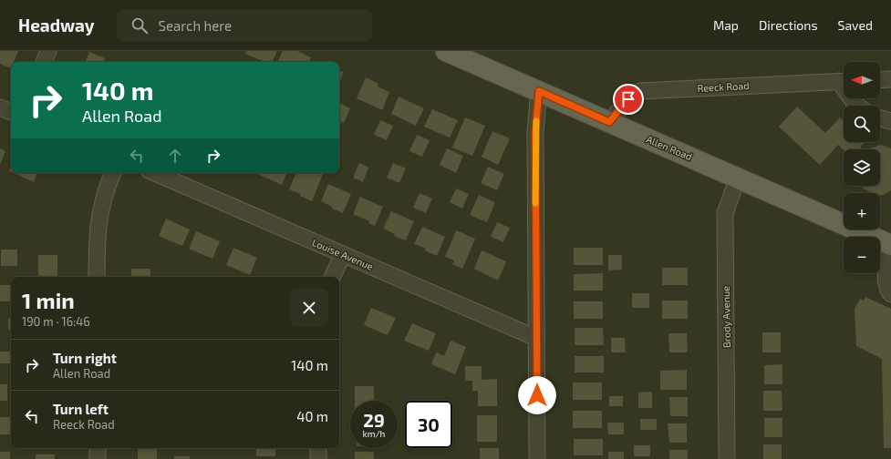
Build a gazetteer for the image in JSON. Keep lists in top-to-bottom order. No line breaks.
{"streets":{"main road":["Allen Road"],"street":["Reeck Road","Louise Avenue","Brody Avenue"]},"crossings":[["Reeck Road","Allen Road"],["Allen Road","Brody Avenue"]],"north":"left","page":{"header":"Headway","search":"Search here","nav":["Map","Directions","Saved"],"map_buttons":["+","−"],"turn":["140 m","Allen Road"],"heading":["1 min","190 m · 16:46"],"list":[{"name":"Turn right","note":"Allen Road","value":"140 m"},{"name":"Turn left","note":"Reeck Road","value":"40 m"}],"speed":"29 km/h","limit":"30"}}
